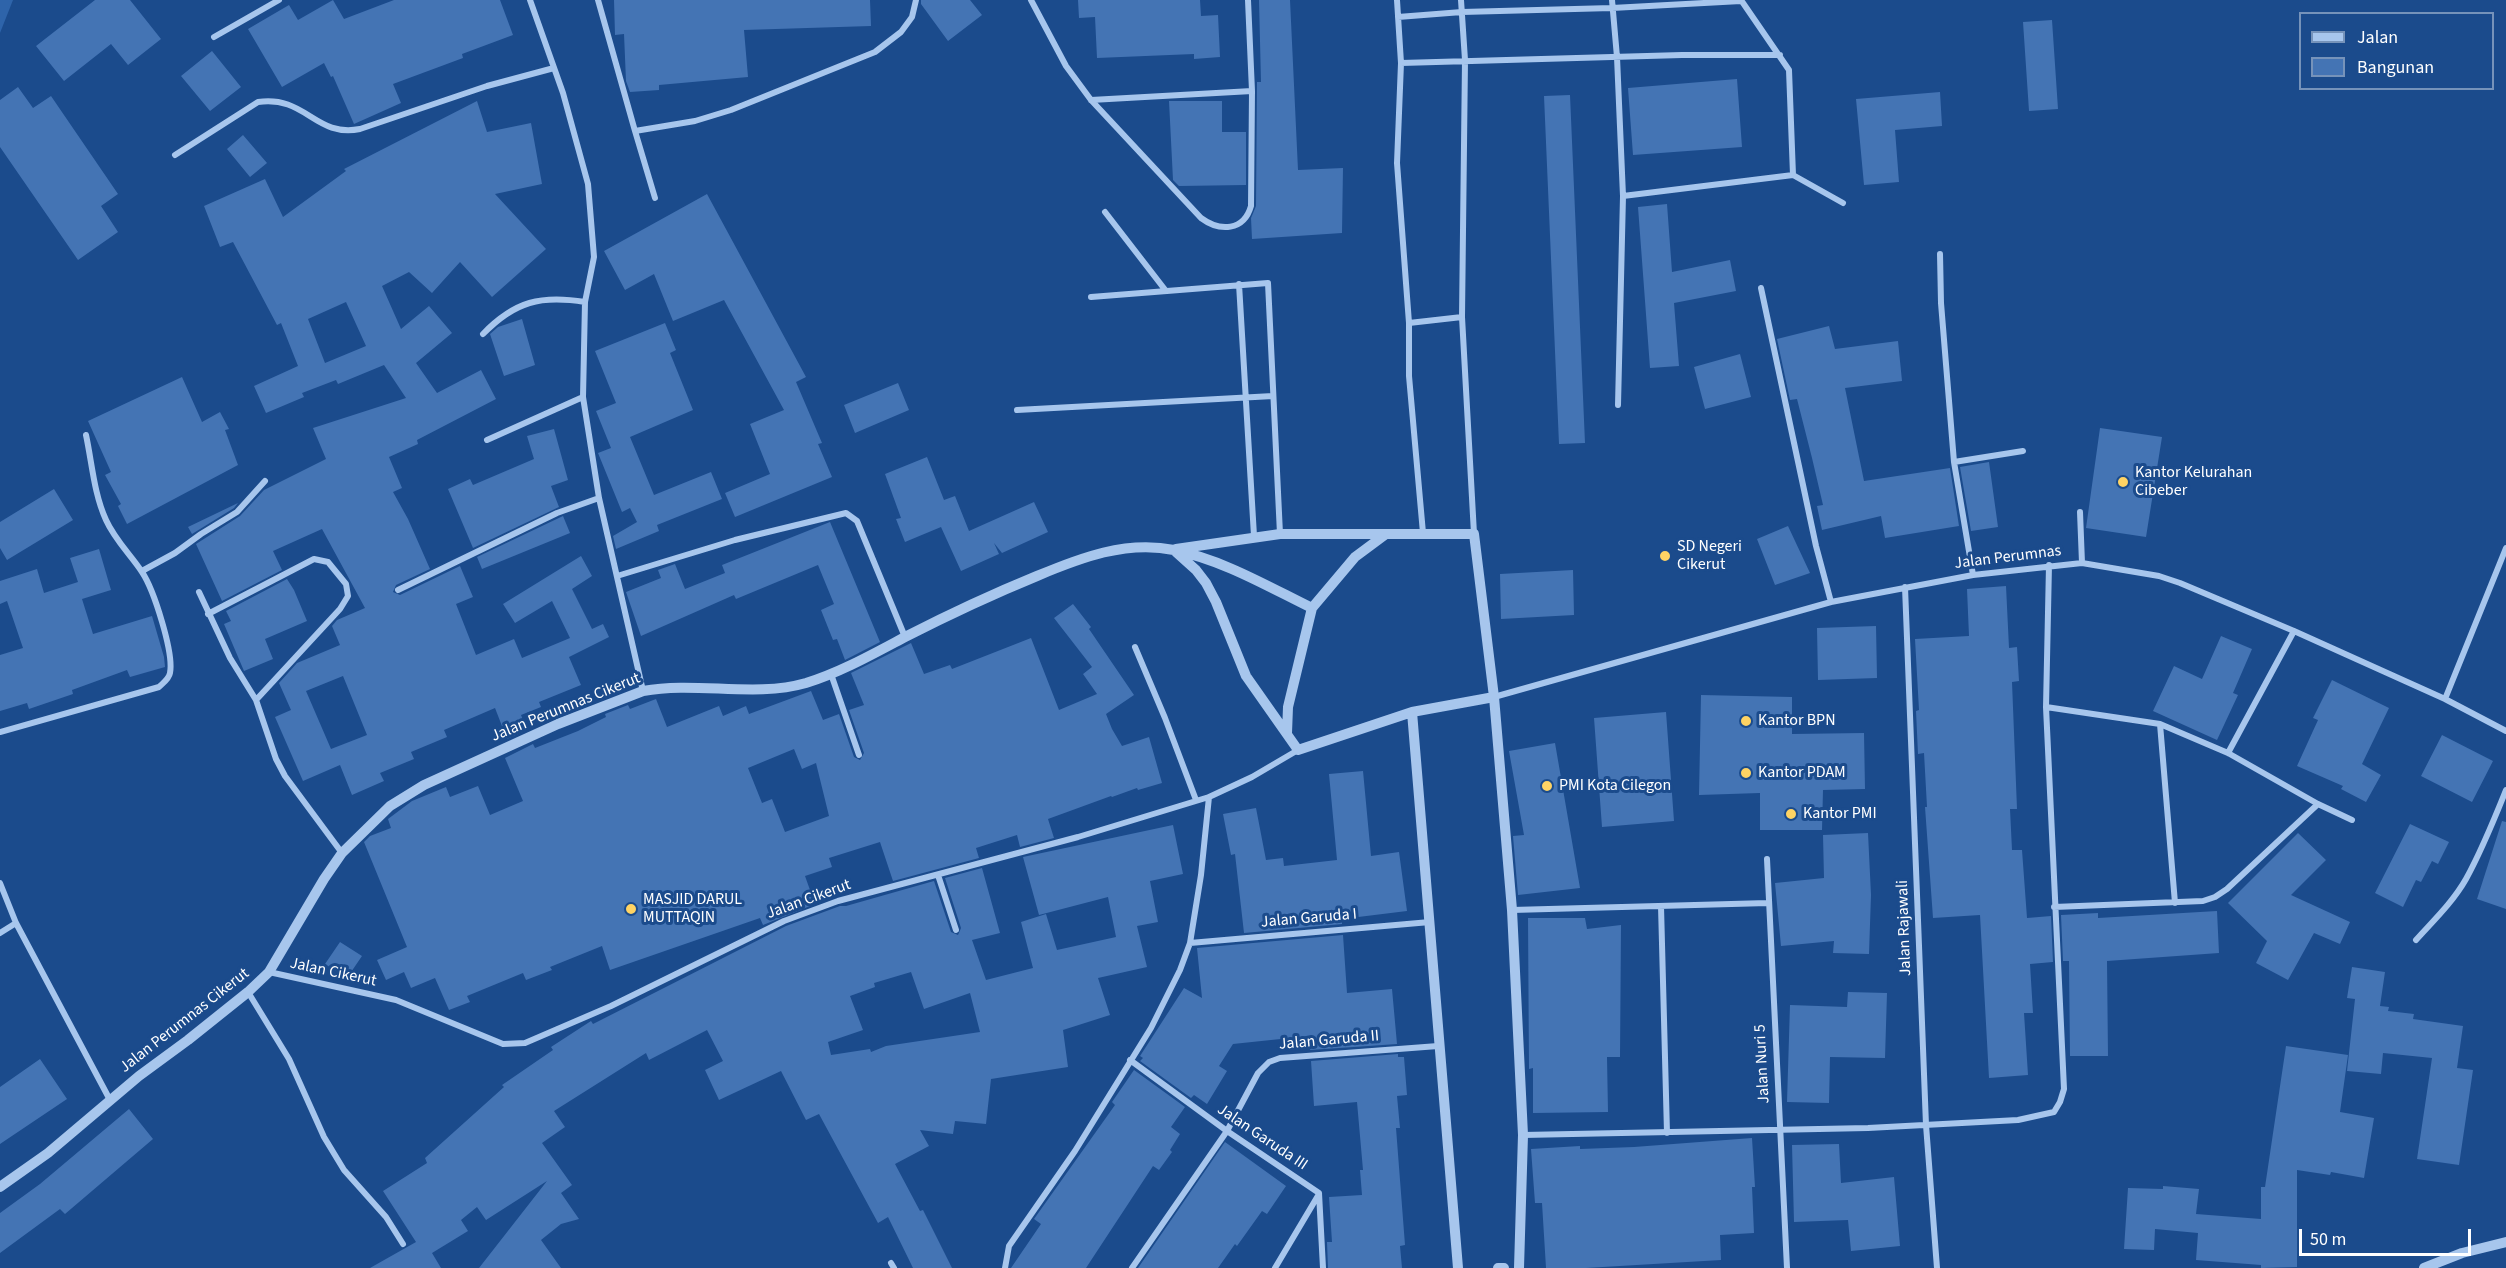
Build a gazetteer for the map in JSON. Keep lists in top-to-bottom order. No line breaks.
{"streets":{"street":["Jalan Perumnas","Jalan Perumnas Cikerut","Jalan Cikerut","Jalan Garuda I","Jalan Rajawali","Jalan Garuda II","Jalan Nuri 5","Jalan Garuda III"]},"crossings":[["Jalan Perumnas","Jalan Rajawali"],["Jalan Perumnas Cikerut","Jalan Cikerut"],["Jalan Garuda II","Jalan Garuda III"]],"places":["Kantor Kelurahan Cibeber","SD Negeri Cikerut","Kantor BPN","Kantor PDAM","PMI Kota Cilegon","Kantor PMI","MASJID DARUL MUTTAQIN"],"legend":["Jalan","Bangunan"],"scale_bar":"50 m"}
